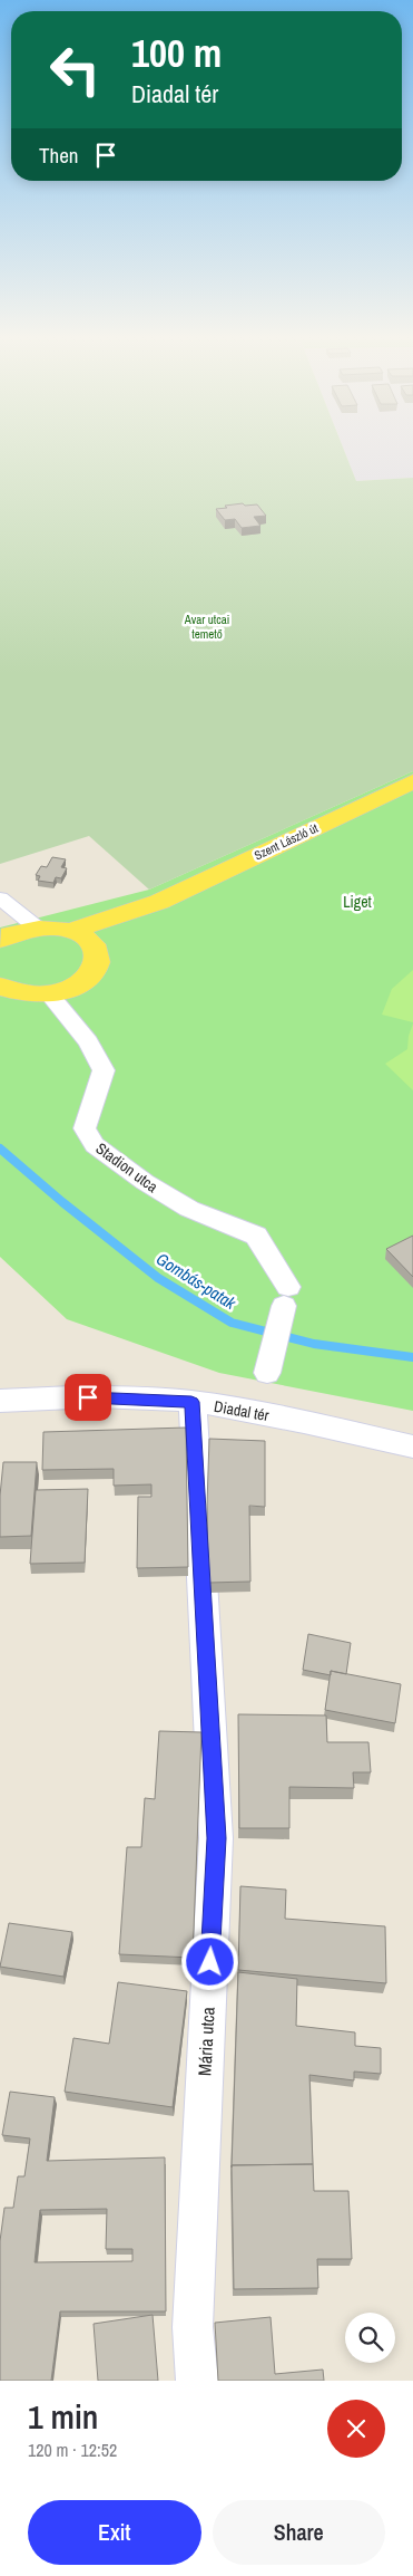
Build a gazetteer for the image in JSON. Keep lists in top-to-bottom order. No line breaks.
{"streets":{"main road":["Szent László út"],"street":["Stadion utca","Diadal tér","Mária utca"]},"crossings":[["Diadal tér","Mária utca"]],"water":["Gombás-patak"],"parks":["Avar utcai temető","Liget"],"page":{"turn":["100 m","Diadal tér"],"then":"Then","heading":["1 min","120 m · 12:52"],"buttons":["Exit","Share"]}}
